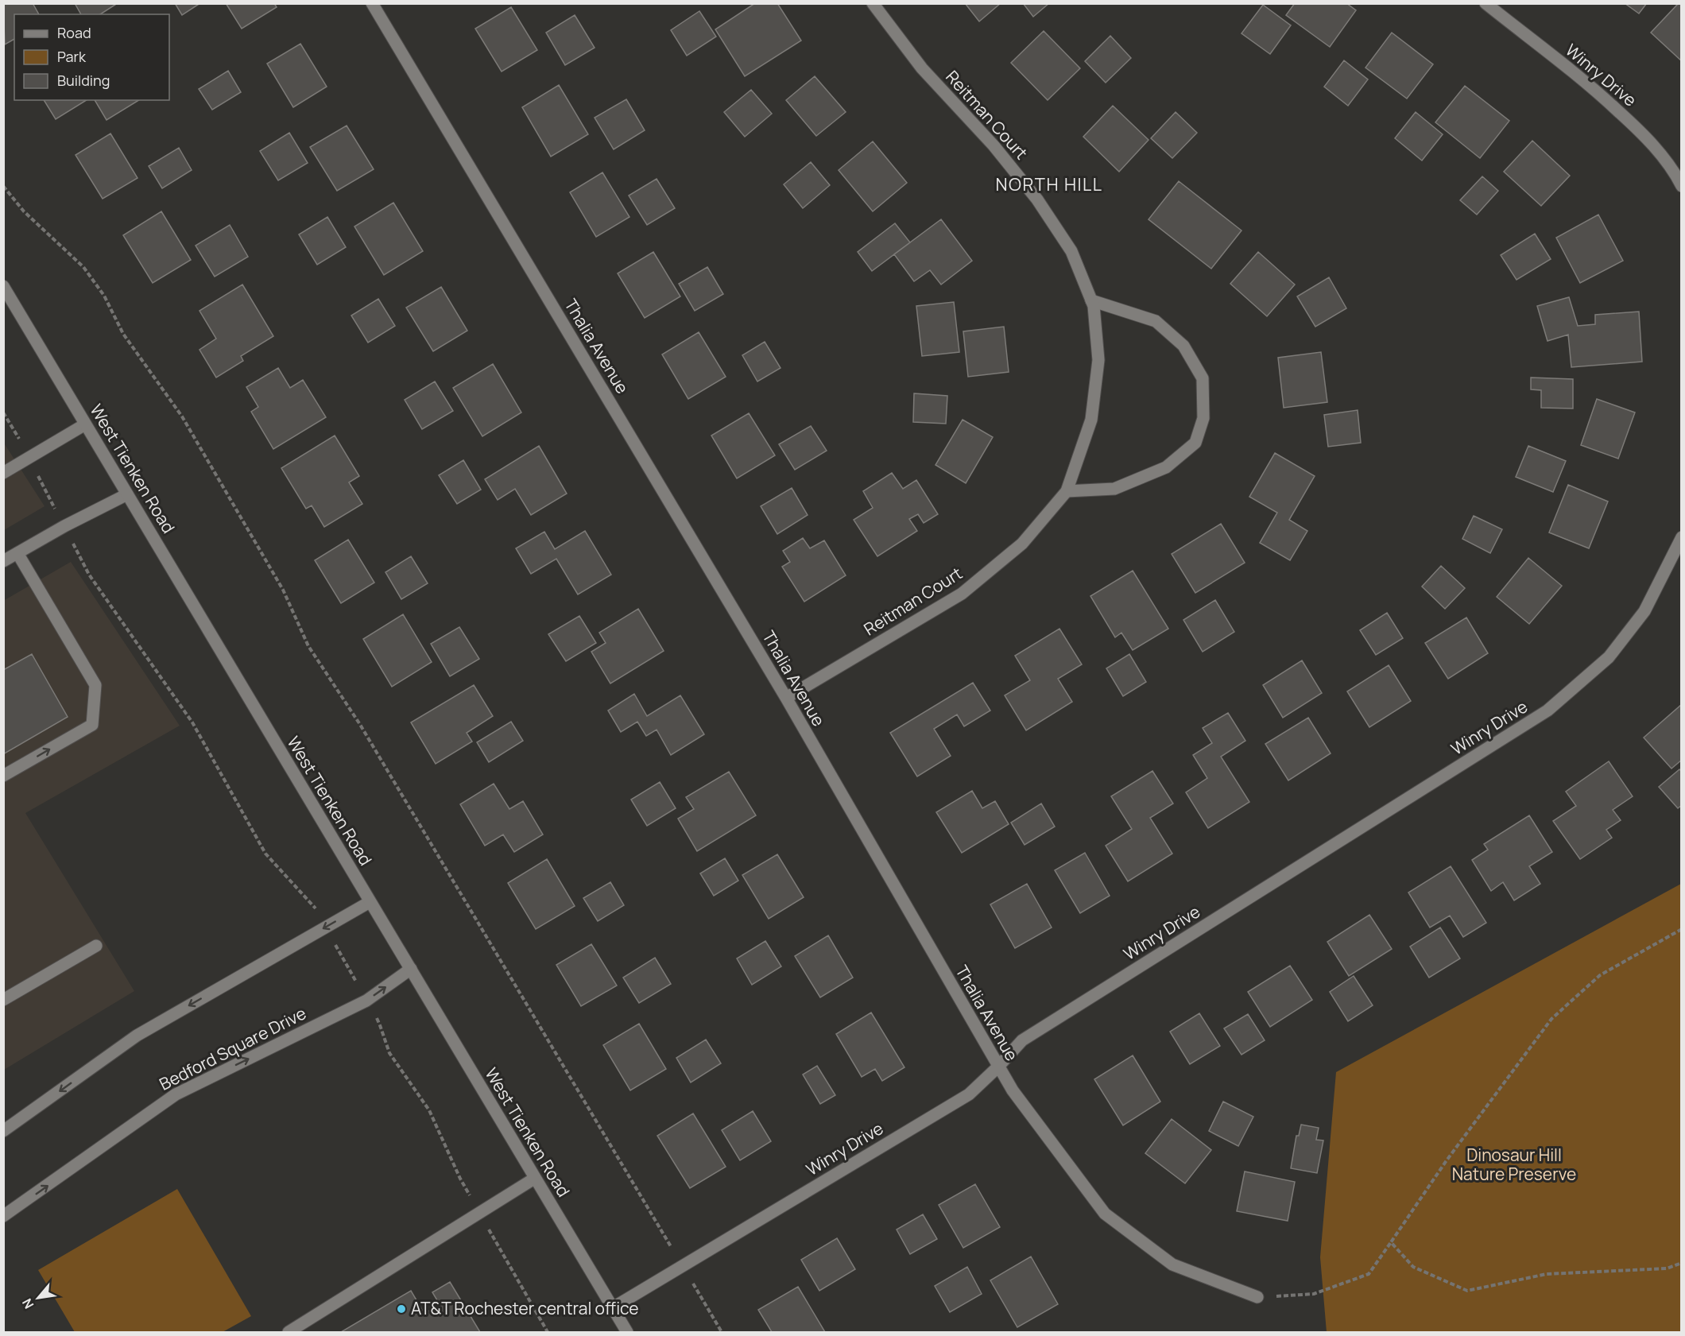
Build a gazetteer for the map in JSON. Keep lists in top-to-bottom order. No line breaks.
{"streets":{"street":["Winry Drive","Reitman Court","Thalia Avenue","West Tienken Road","Bedford Square Drive"]},"crossings":[["Winry Drive","Thalia Avenue"],["Winry Drive","West Tienken Road"],["Reitman Court","Thalia Avenue"],["West Tienken Road","Bedford Square Drive"]],"districts":["NORTH HILL"],"parks":["Dinosaur Hill Nature Preserve"],"places":["AT&T Rochester central office"],"legend":["Road","Park","Building"],"north":"bottom left"}
